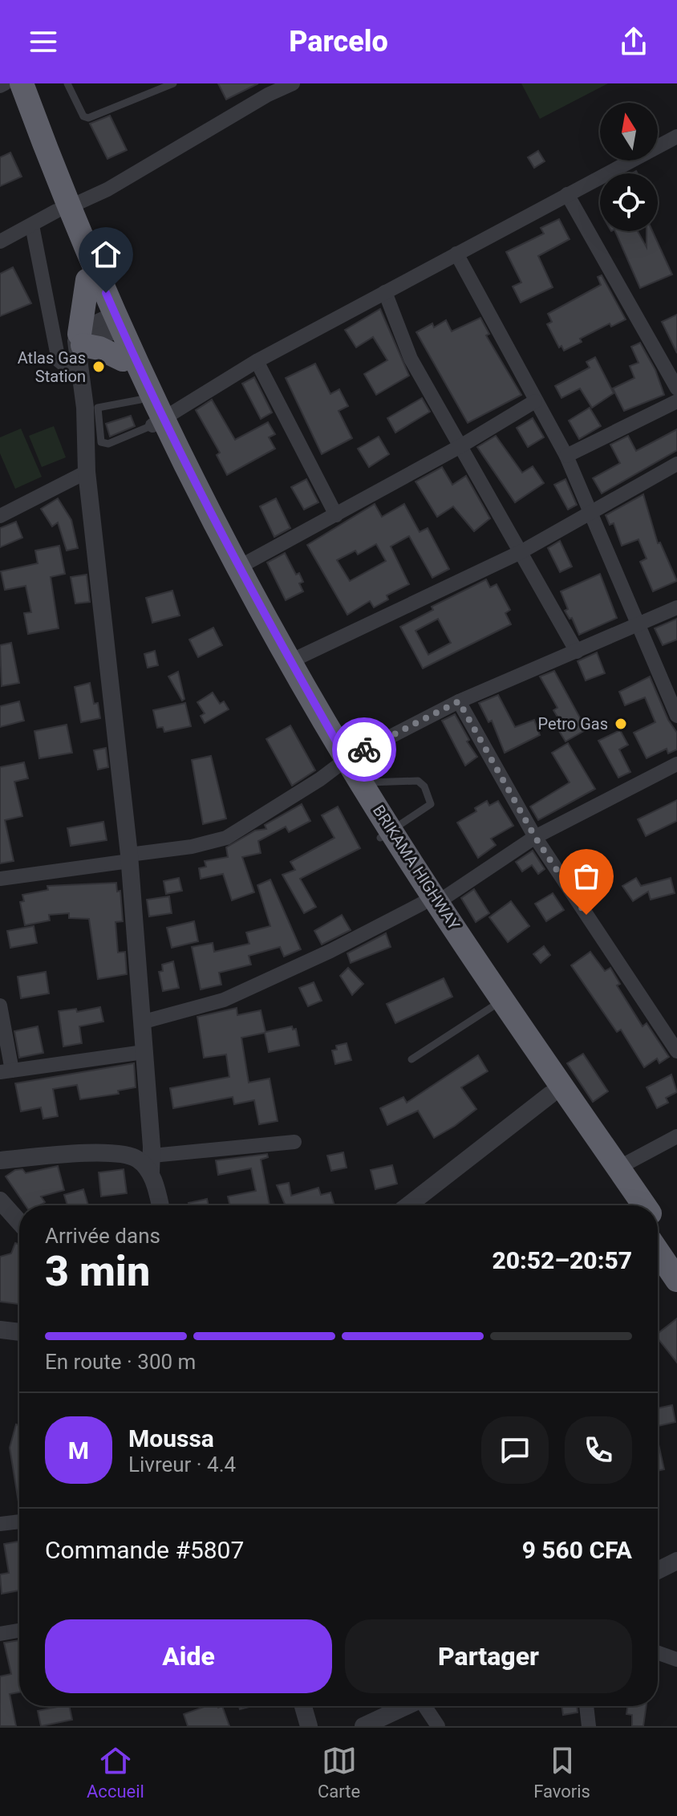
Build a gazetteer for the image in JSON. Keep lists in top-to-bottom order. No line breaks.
{"streets":{"highway":["BRIKAMA HIGHWAY"]},"places":["Atlas Gas Station","Petro Gas"],"north":"top","page":{"header":"Parcelo","heading":["3 min","Arrivée dans","20:52–20:57"],"panel":["Moussa","Livreur · 4.4","Commande #5807","9 560 CFA"],"bar":"En route · 300 m","round":"M","buttons":["Aide","Partager"],"tabs":["Accueil","Carte","Favoris"]}}
